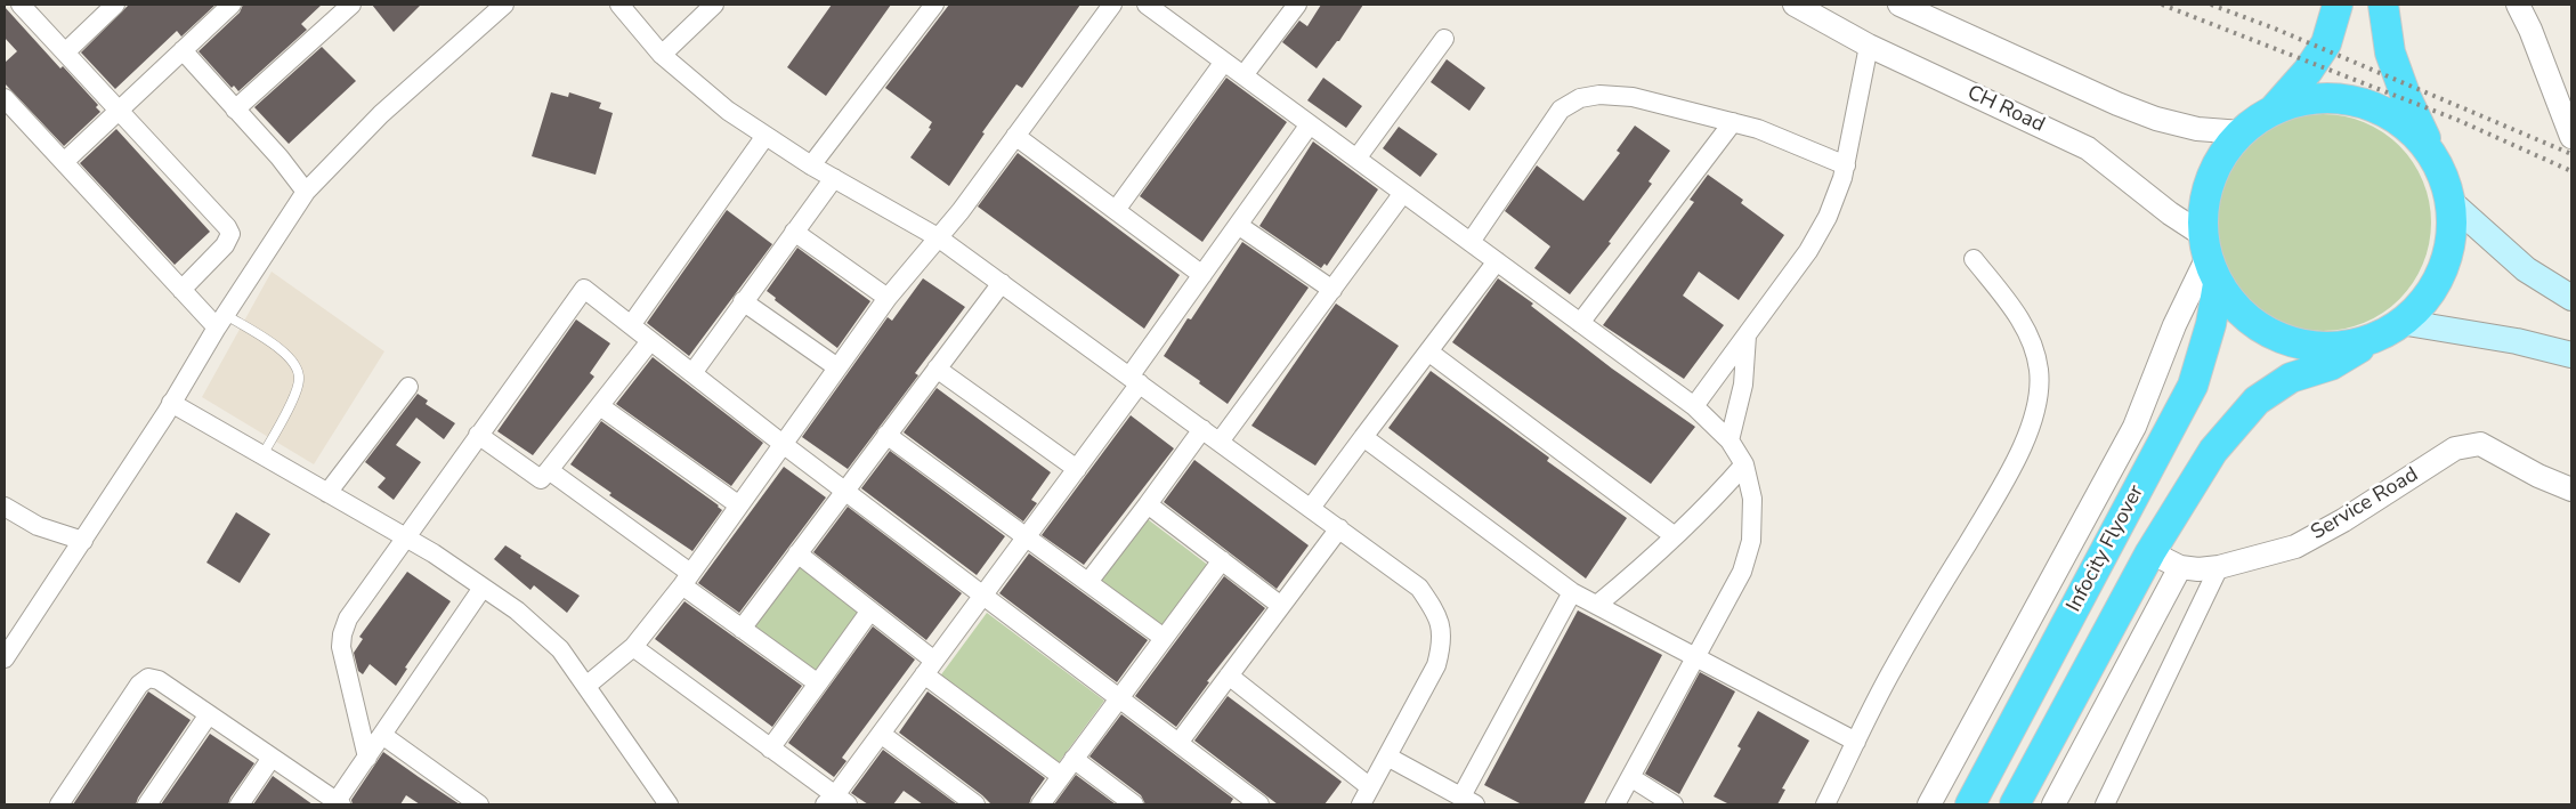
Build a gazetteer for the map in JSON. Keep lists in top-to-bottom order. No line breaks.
{"streets":{"highway":["Infocity Flyover"],"street":["CH Road","Service Road"]},"crossings":[["Service Road","Infocity Flyover"]]}
